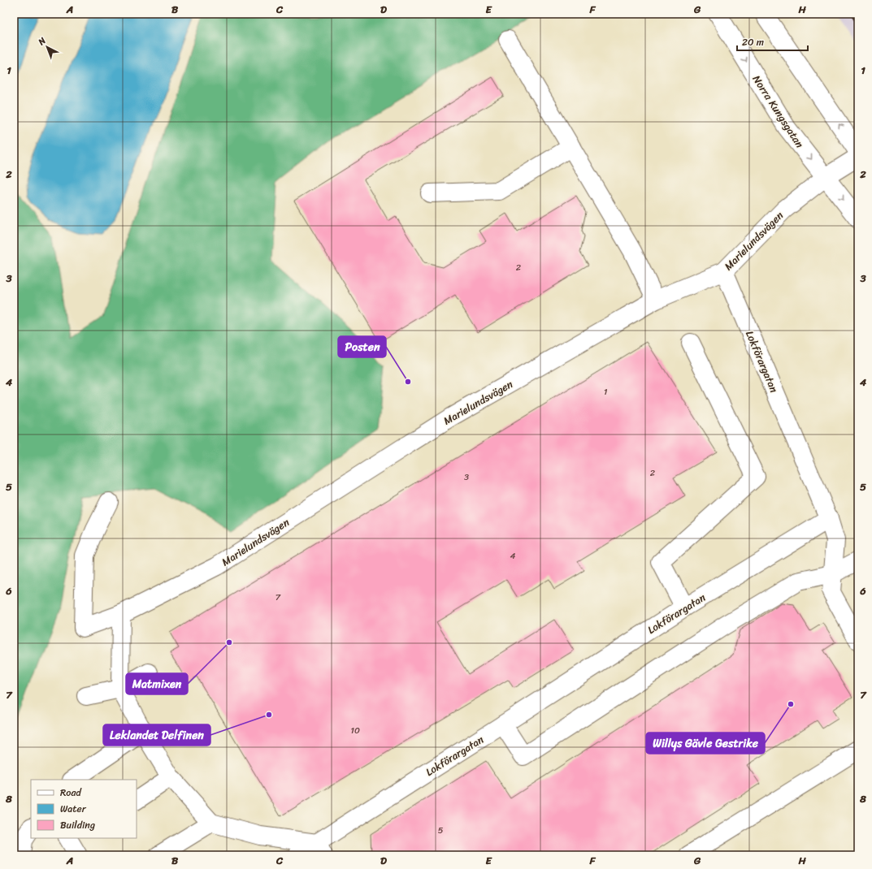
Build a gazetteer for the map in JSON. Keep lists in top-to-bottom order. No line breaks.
{"streets":{"street":["Norra Kungsgatan","Marielundsvägen","Lokförargatan"]},"crossings":[["Norra Kungsgatan","Marielundsvägen"],["Marielundsvägen","Lokförargatan"]],"places":["Posten","Matmixen","Willys Gävle Gestrike","Leklandet Delfinen"],"house_numbers":["2","1","2","3","4","7","10","5"],"legend":["Road","Water","Building"],"scale_bar":"20 m","north":"top left","grid":{"columns":["A","B","C","D","E","F","G","H"],"rows":["1","2","3","4","5","6","7","8"]}}
